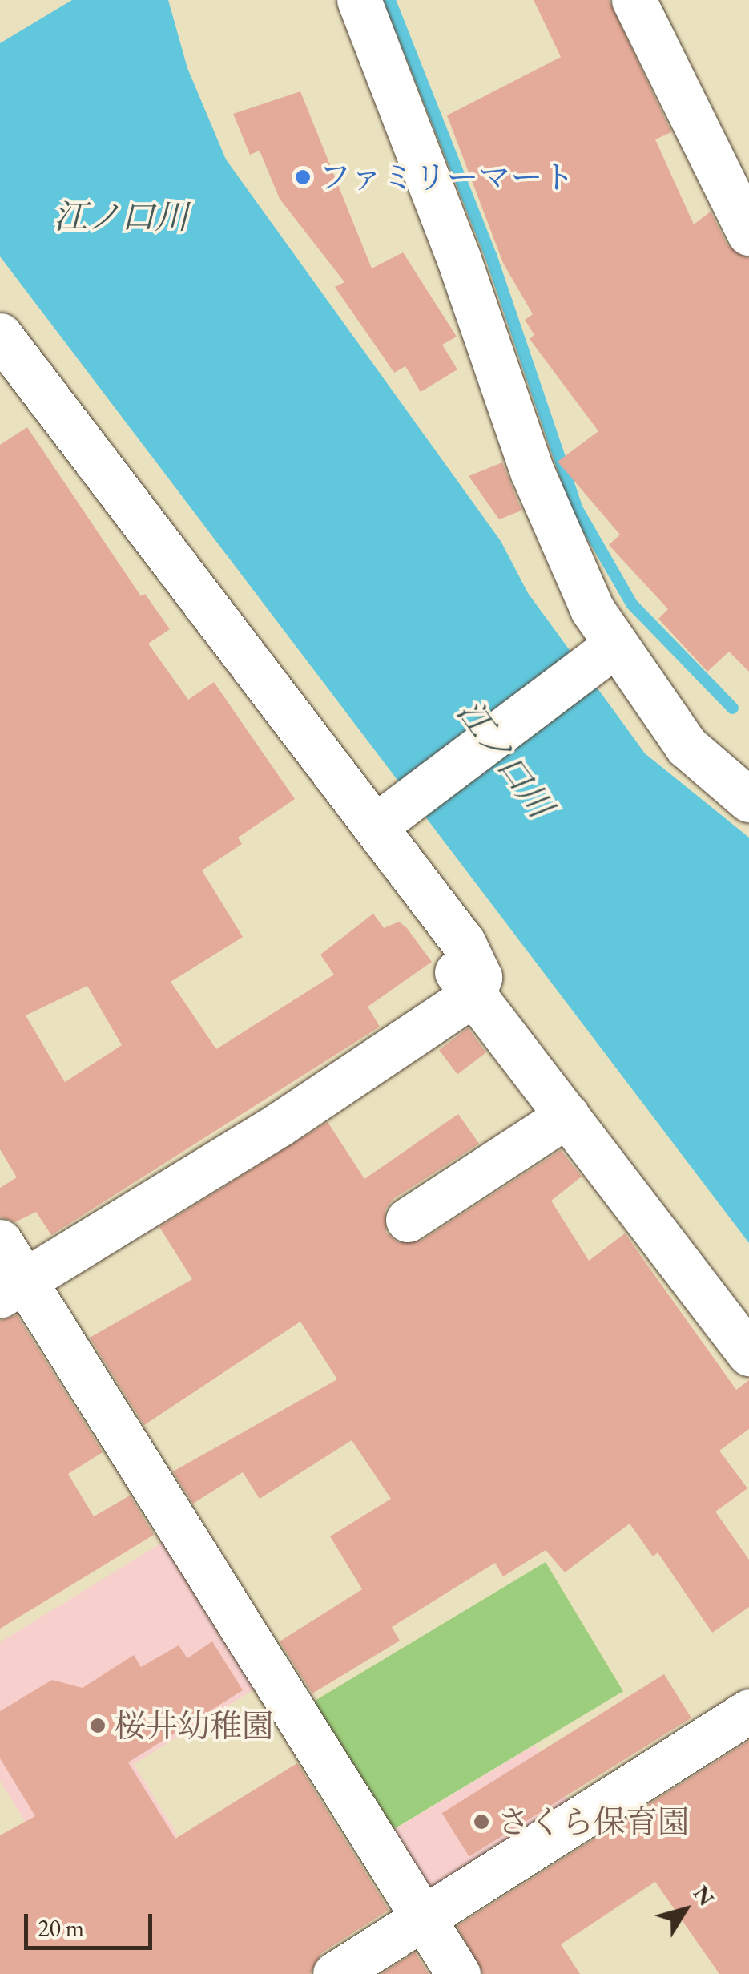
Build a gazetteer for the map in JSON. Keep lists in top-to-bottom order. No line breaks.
{"water":["江ノ口川"],"places":["ファミリーマート","桜井幼稚園","さくら保育園"],"scale_bar":"20 m","north":"top right"}
